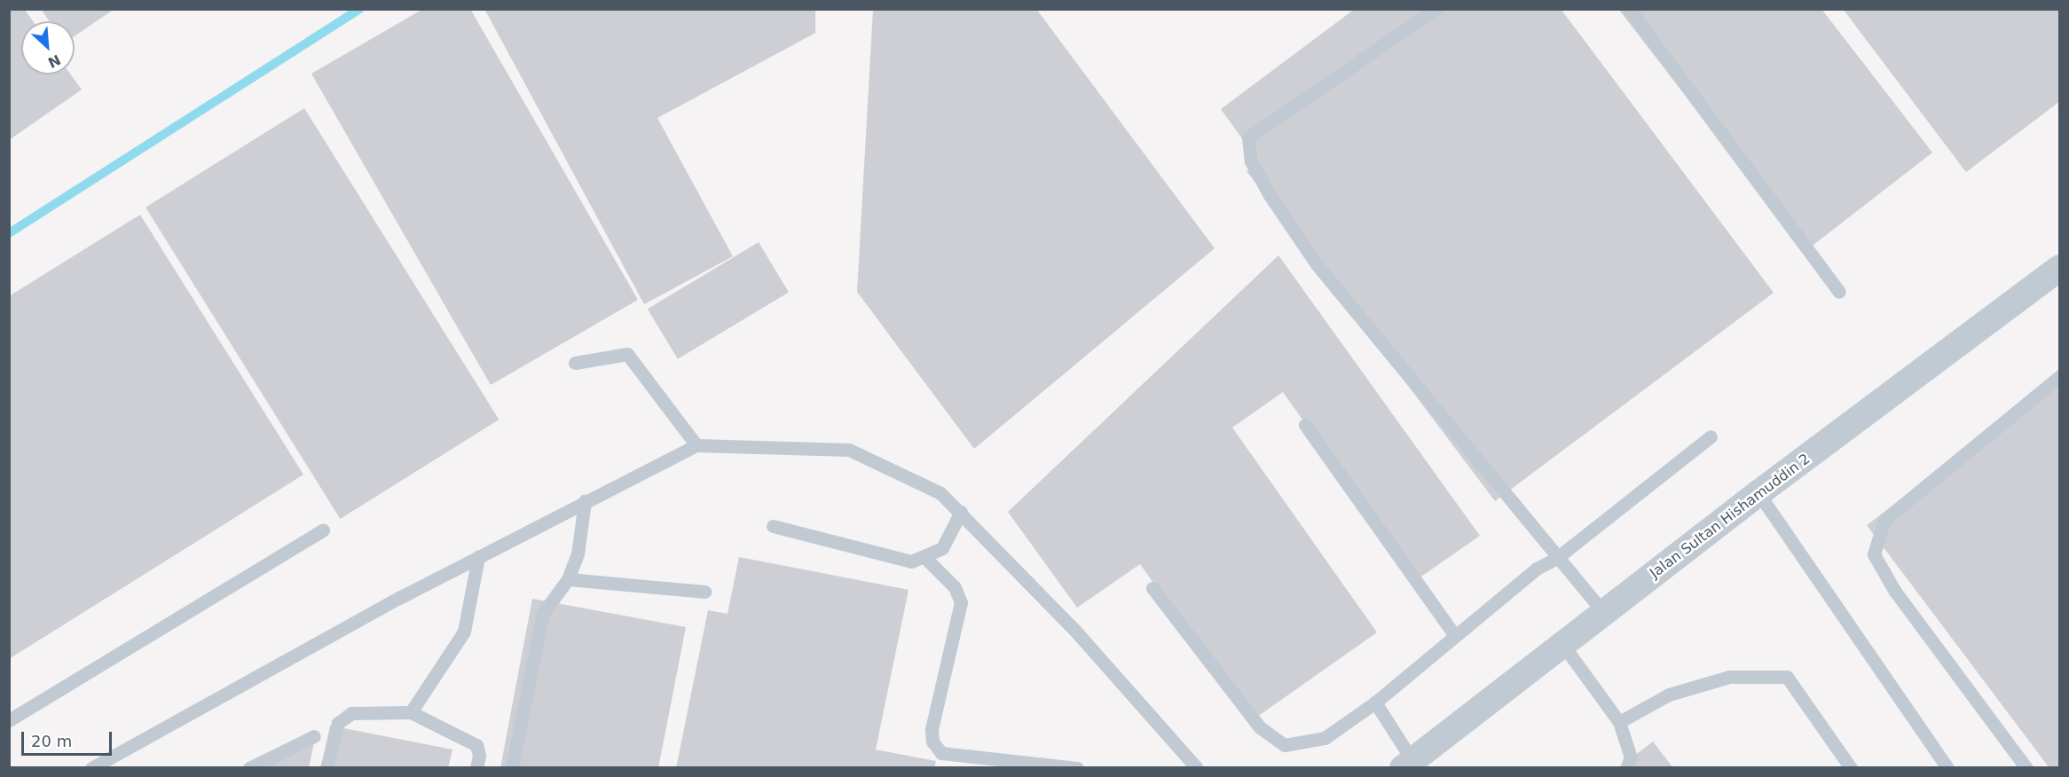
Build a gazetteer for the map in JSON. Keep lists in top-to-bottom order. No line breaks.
{"streets":{"street":["Jalan Sultan Hishamuddin 2"]},"scale_bar":"20 m","north":"bottom right"}
